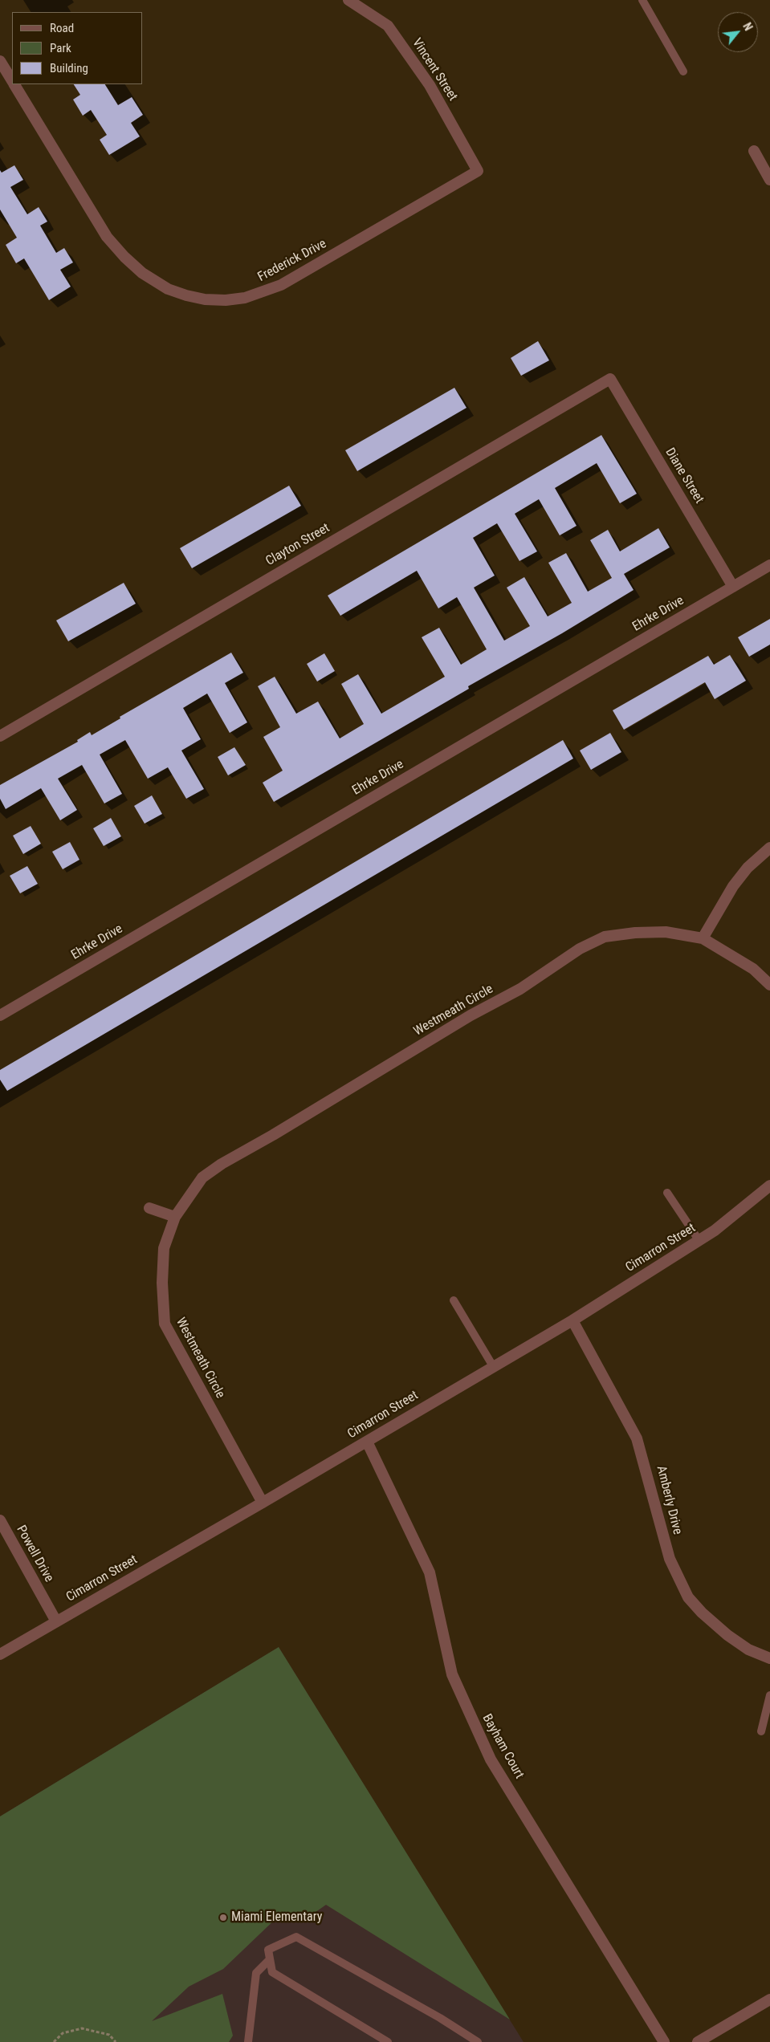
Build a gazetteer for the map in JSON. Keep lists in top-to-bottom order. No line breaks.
{"streets":{"street":["Vincent Street","Frederick Drive","Diane Street","Clayton Street","Ehrke Drive","Westmeath Circle","Cimarron Street","Amberly Drive","Powell Drive","Bayham Court"]},"crossings":[["Vincent Street","Frederick Drive"],["Diane Street","Clayton Street"],["Diane Street","Ehrke Drive"],["Westmeath Circle","Cimarron Street"],["Cimarron Street","Amberly Drive"],["Cimarron Street","Powell Drive"],["Cimarron Street","Bayham Court"]],"places":["Miami Elementary"],"legend":["Road","Park","Building"],"north":"top right"}
